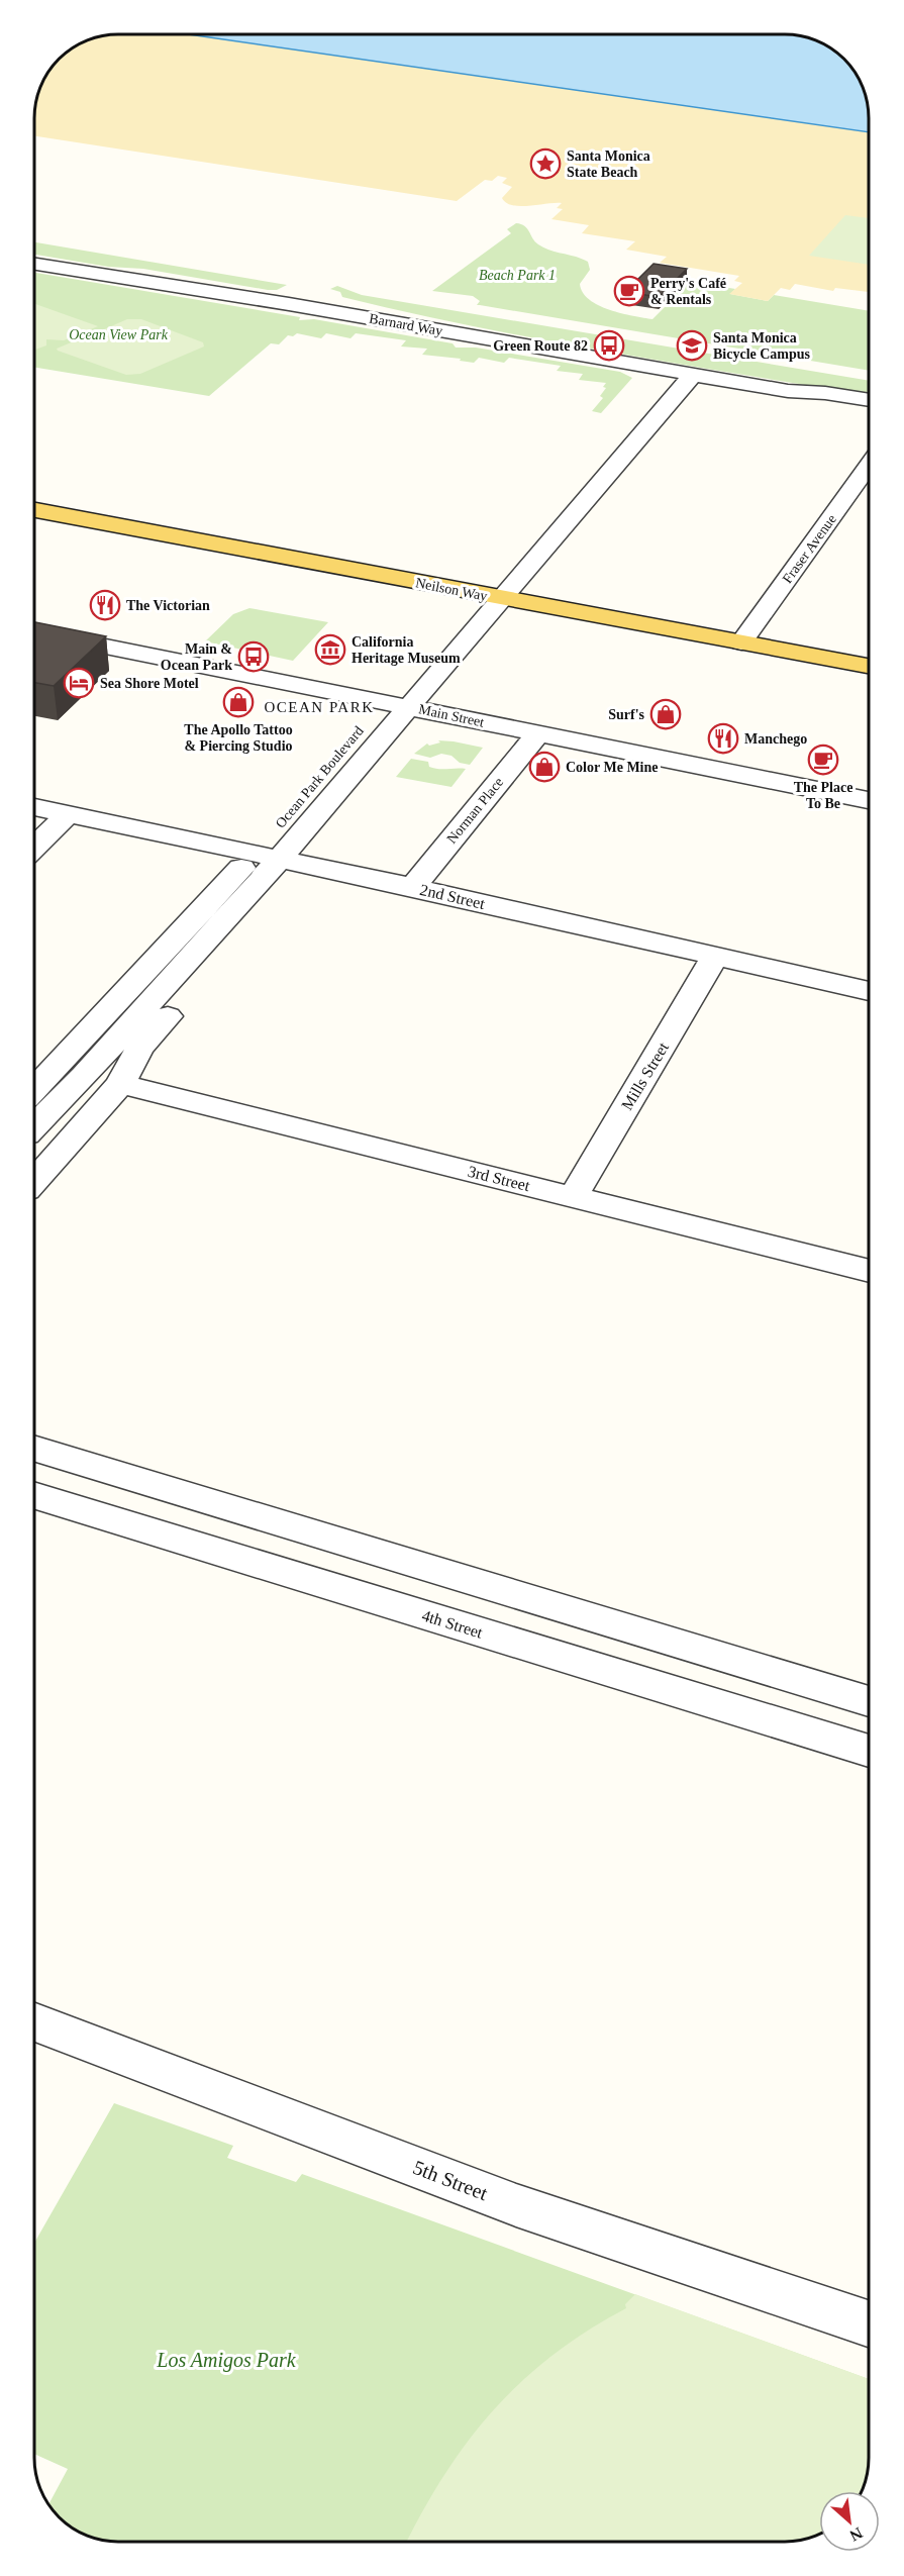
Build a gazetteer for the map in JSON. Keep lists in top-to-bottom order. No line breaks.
{"streets":{"main road":["Neilson Way"],"street":["Barnard Way","Fraser Avenue","Main Street","Ocean Park Boulevard","Norman Place","2nd Street","Mills Street","3rd Street","4th Street","5th Street"]},"crossings":[["Barnard Way","Ocean Park Boulevard"],["Fraser Avenue","Neilson Way"],["Neilson Way","Ocean Park Boulevard"],["Main Street","Ocean Park Boulevard"],["Main Street","Norman Place"],["Ocean Park Boulevard","2nd Street"],["Ocean Park Boulevard","3rd Street"],["Norman Place","2nd Street"],["2nd Street","Mills Street"],["Mills Street","3rd Street"]],"districts":["OCEAN PARK"],"parks":["Beach Park 1","Ocean View Park","Los Amigos Park"],"places":{"place":["Santa Monica State Beach"],"cafe":["Perry's Café & Rentals","The Place To Be"],"bus stop":["Green Route 82","Main & Ocean Park"],"school or university":["Santa Monica Bicycle Campus"],"restaurant":["The Victorian","Manchego"],"museum":["California Heritage Museum"],"hotel":["Sea Shore Motel"],"shop":["The Apollo Tattoo & Piercing Studio","Surf's","Color Me Mine"]},"north":"bottom right"}
